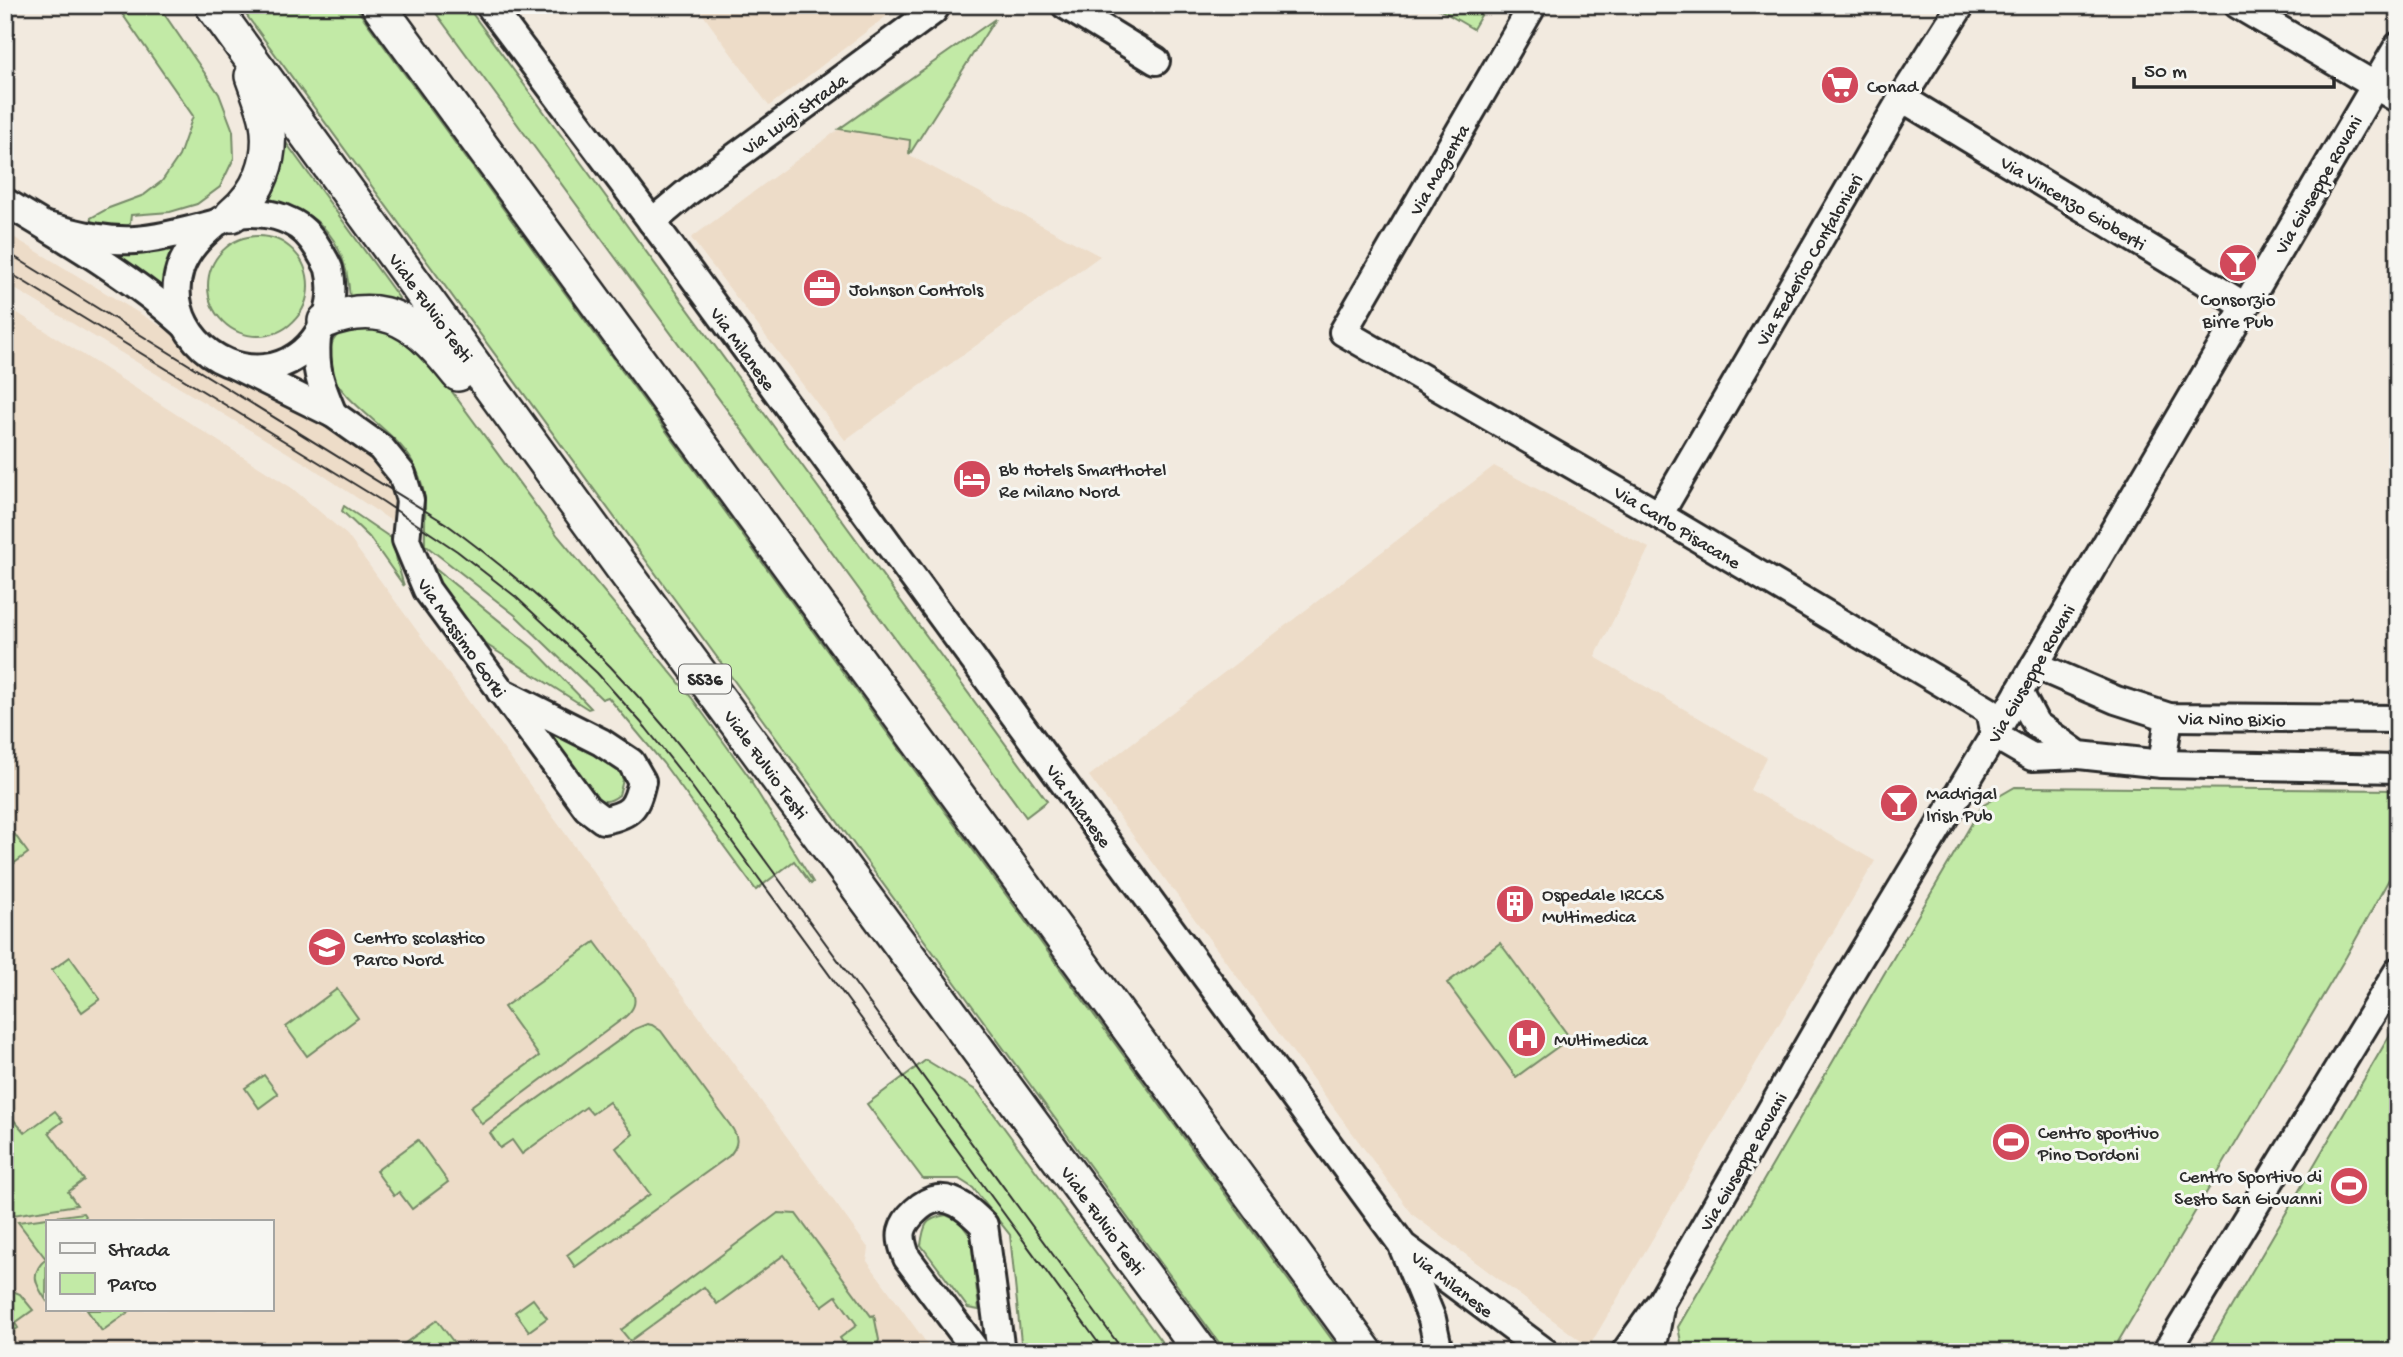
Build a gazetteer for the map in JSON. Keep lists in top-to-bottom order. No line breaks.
{"streets":{"main road":["Viale Fulvio Testi","SS36"],"street":["Via Luigi Strada","Via Magenta","Via Giuseppe Rovani","Via Vincenzo Gioberti","Via Federico Confalonieri","Via Milanese","Via Carlo Pisacane","Via Massimo Gorki","Via Nino Bixio"]},"crossings":[["Via Luigi Strada","Via Milanese"],["Via Magenta","Via Carlo Pisacane"],["Via Giuseppe Rovani","Via Vincenzo Gioberti"],["Via Giuseppe Rovani","Via Carlo Pisacane"],["Via Giuseppe Rovani","Via Nino Bixio"],["Via Vincenzo Gioberti","Via Federico Confalonieri"],["Via Federico Confalonieri","Via Carlo Pisacane"]],"places":{"supermarket":["Conad"],"bar":["Consorzio Birre Pub","Madrigal Irish Pub"],"office":["Johnson Controls"],"hotel":["Bb Hotels Smarthotel Re Milano Nord"],"building":["Ospedale IRCCS Multimedica"],"school or university":["Centro scolastico Parco Nord"],"hospital":["Multimedica"],"sports":["Centro sportivo Pino Dordoni","Centro Sportivo di Sesto San Giovanni"]},"legend":["Strada","Parco"],"scale_bar":"50 m"}
